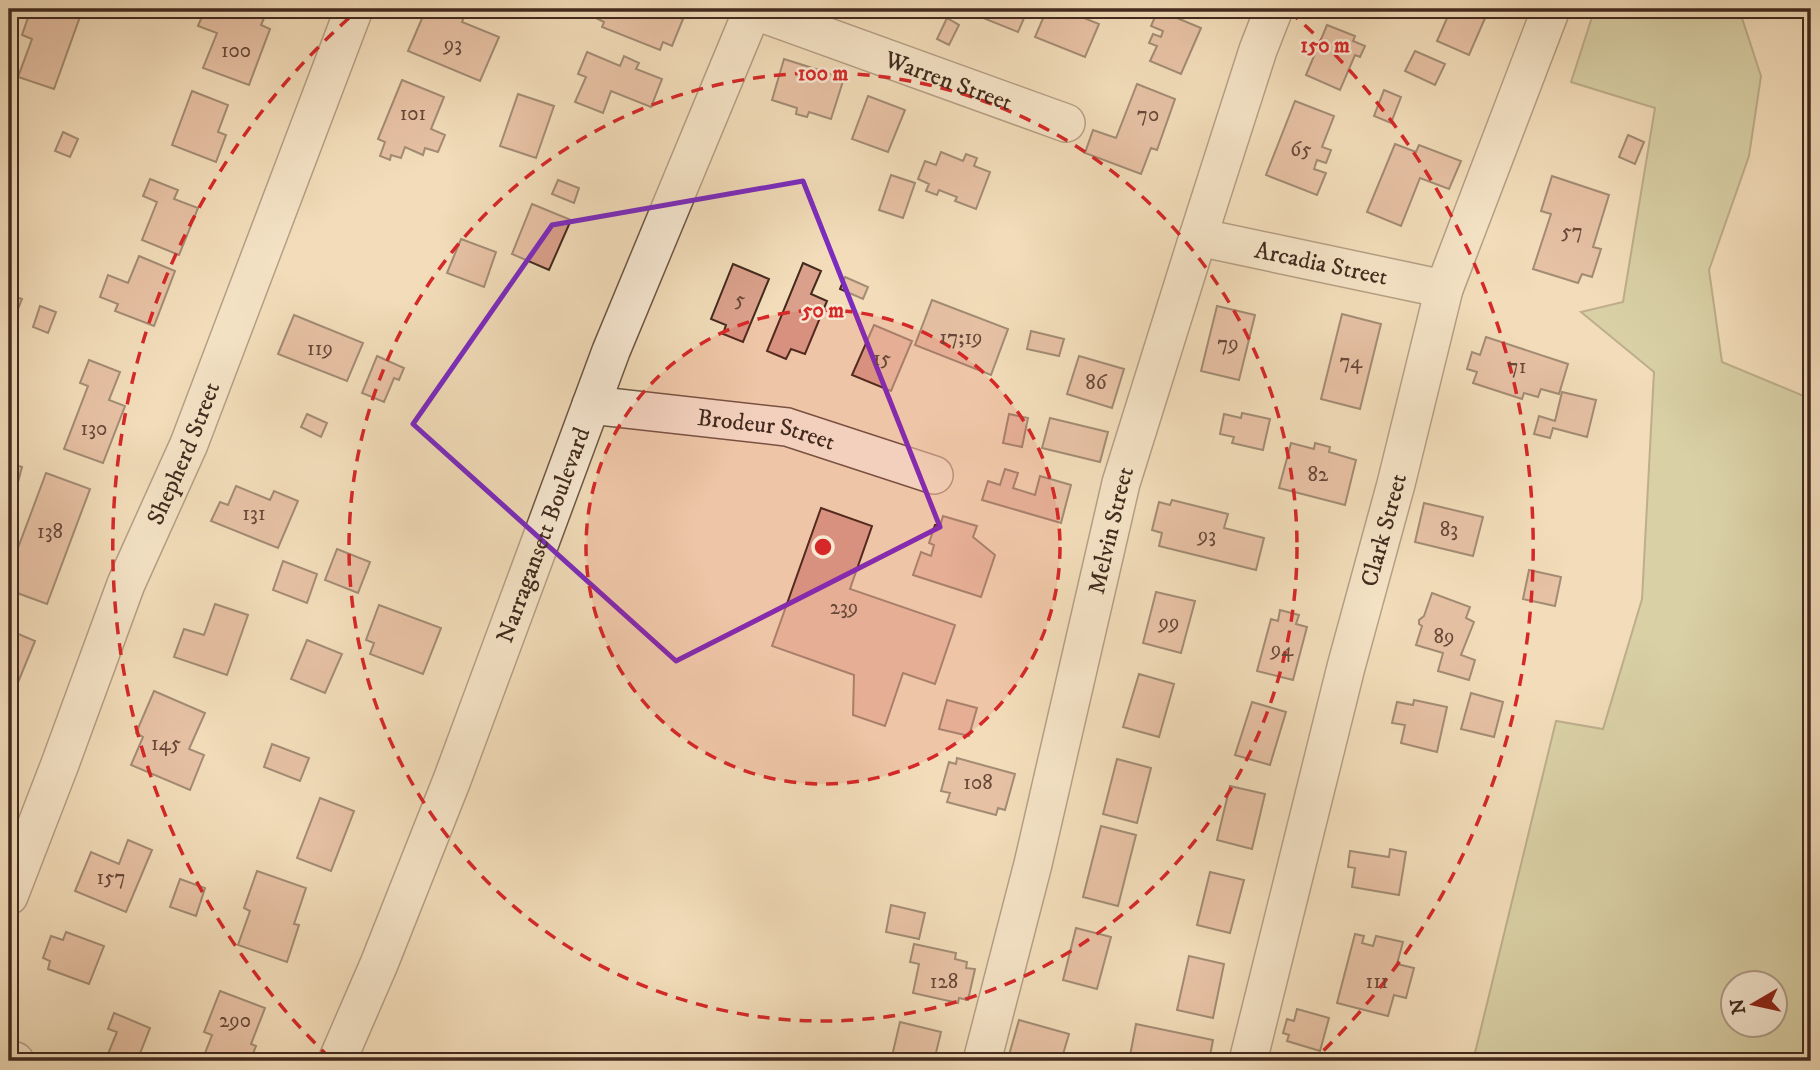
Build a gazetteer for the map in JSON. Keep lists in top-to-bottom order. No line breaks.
{"streets":{"street":["Warren Street","Arcadia Street","Brodeur Street","Shepherd Street","Melvin Street","Clark Street","Narragansett Boulevard"]},"crossings":[["Warren Street","Narragansett Boulevard"],["Arcadia Street","Melvin Street"],["Arcadia Street","Clark Street"],["Brodeur Street","Narragansett Boulevard"]],"house_numbers":["93","100","101","70","65","57","5","17;19","79","119","15","74","71","86","130","82","131","83","138","93","239","99","89","94","145","108","157","128","111","290"],"north":"left","rings":["150 m","100 m","50 m"]}
